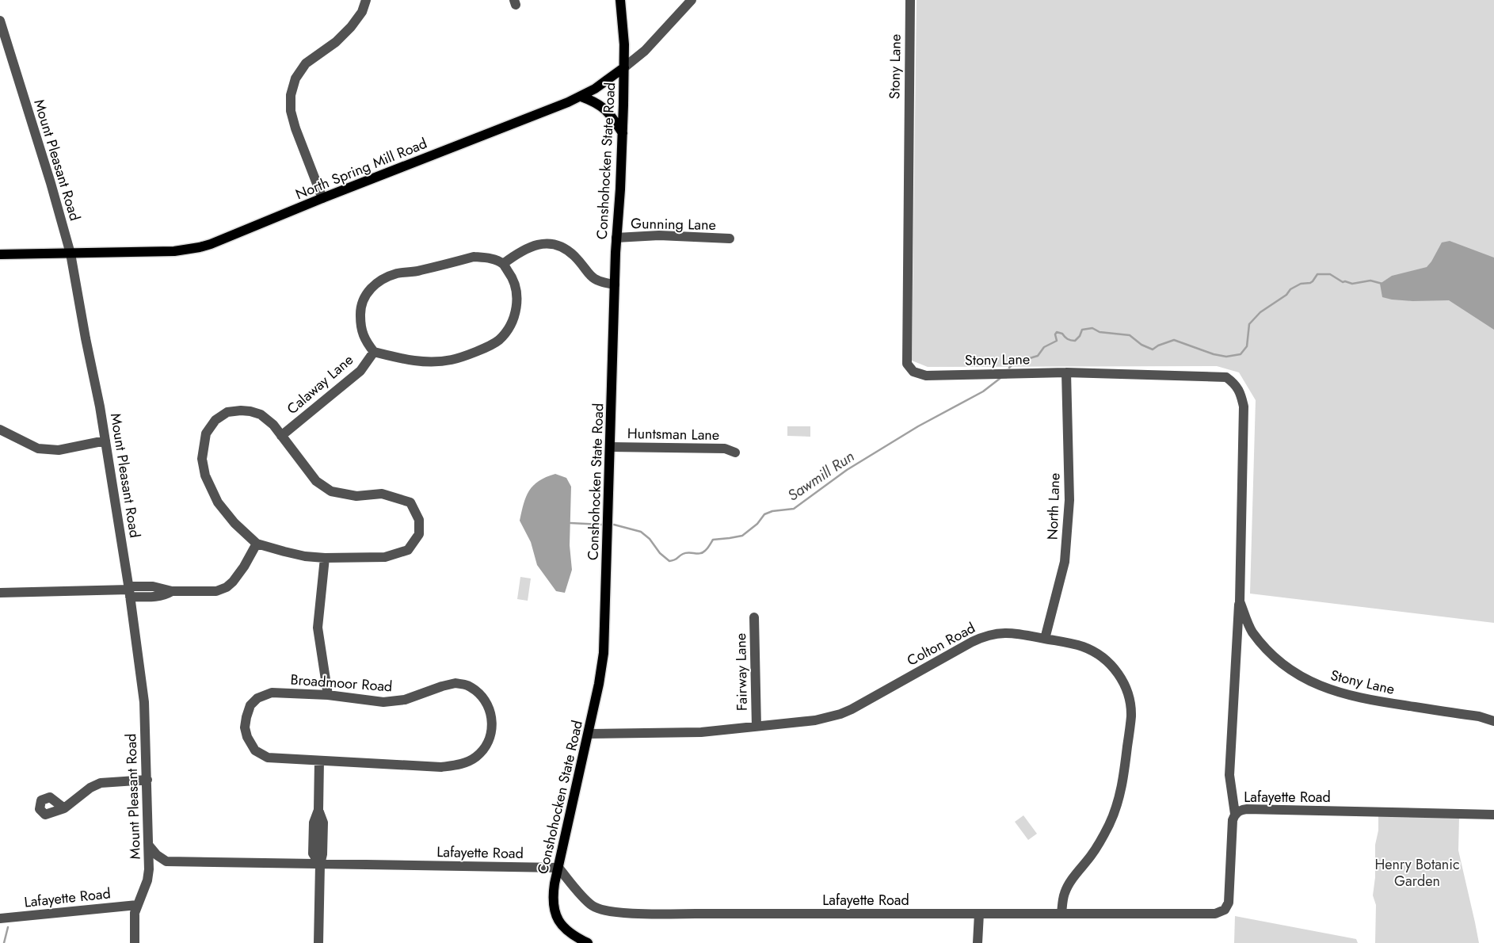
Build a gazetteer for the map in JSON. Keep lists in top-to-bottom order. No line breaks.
{"streets":{"main road":["Conshohocken State Road","North Spring Mill Road"],"street":["Stony Lane","Mount Pleasant Road","Gunning Lane","Calaway Lane","Huntsman Lane","North Lane","Colton Road","Fairway Lane","Broadmoor Road","Lafayette Road"]},"crossings":[["Stony Lane","North Lane"],["Stony Lane","Lafayette Road"],["Mount Pleasant Road","North Spring Mill Road"],["Mount Pleasant Road","Lafayette Road"],["Conshohocken State Road","North Spring Mill Road"],["Conshohocken State Road","Gunning Lane"],["Conshohocken State Road","Huntsman Lane"],["Conshohocken State Road","Colton Road"],["Conshohocken State Road","Lafayette Road"],["North Lane","Colton Road"],["Colton Road","Fairway Lane"],["Colton Road","Lafayette Road"]],"water":["Sawmill Run"],"parks":["Henry Botanic Garden"]}
